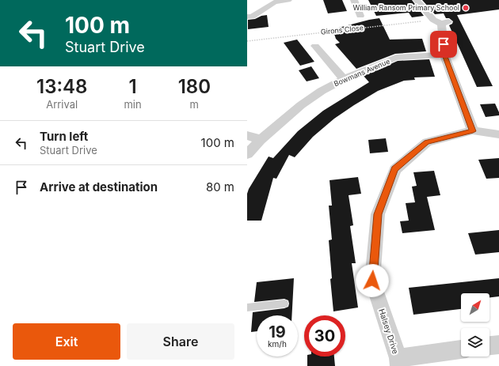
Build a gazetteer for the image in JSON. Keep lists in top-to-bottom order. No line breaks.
{"streets":{"street":["Girons Close","Bowmans Avenue","Halsey Drive"]},"places":["William Ransom Primary School"],"north":"top right","page":{"turn":["100 m","Stuart Drive"],"eta":["13:48","Arrival","1","min","180","m"],"list":[{"name":"Turn left","note":"Stuart Drive","value":"100 m"},{"name":"Arrive at destination","value":"80 m"}],"speed":"19 km/h","limit":"30","buttons":["Exit","Share"]}}
